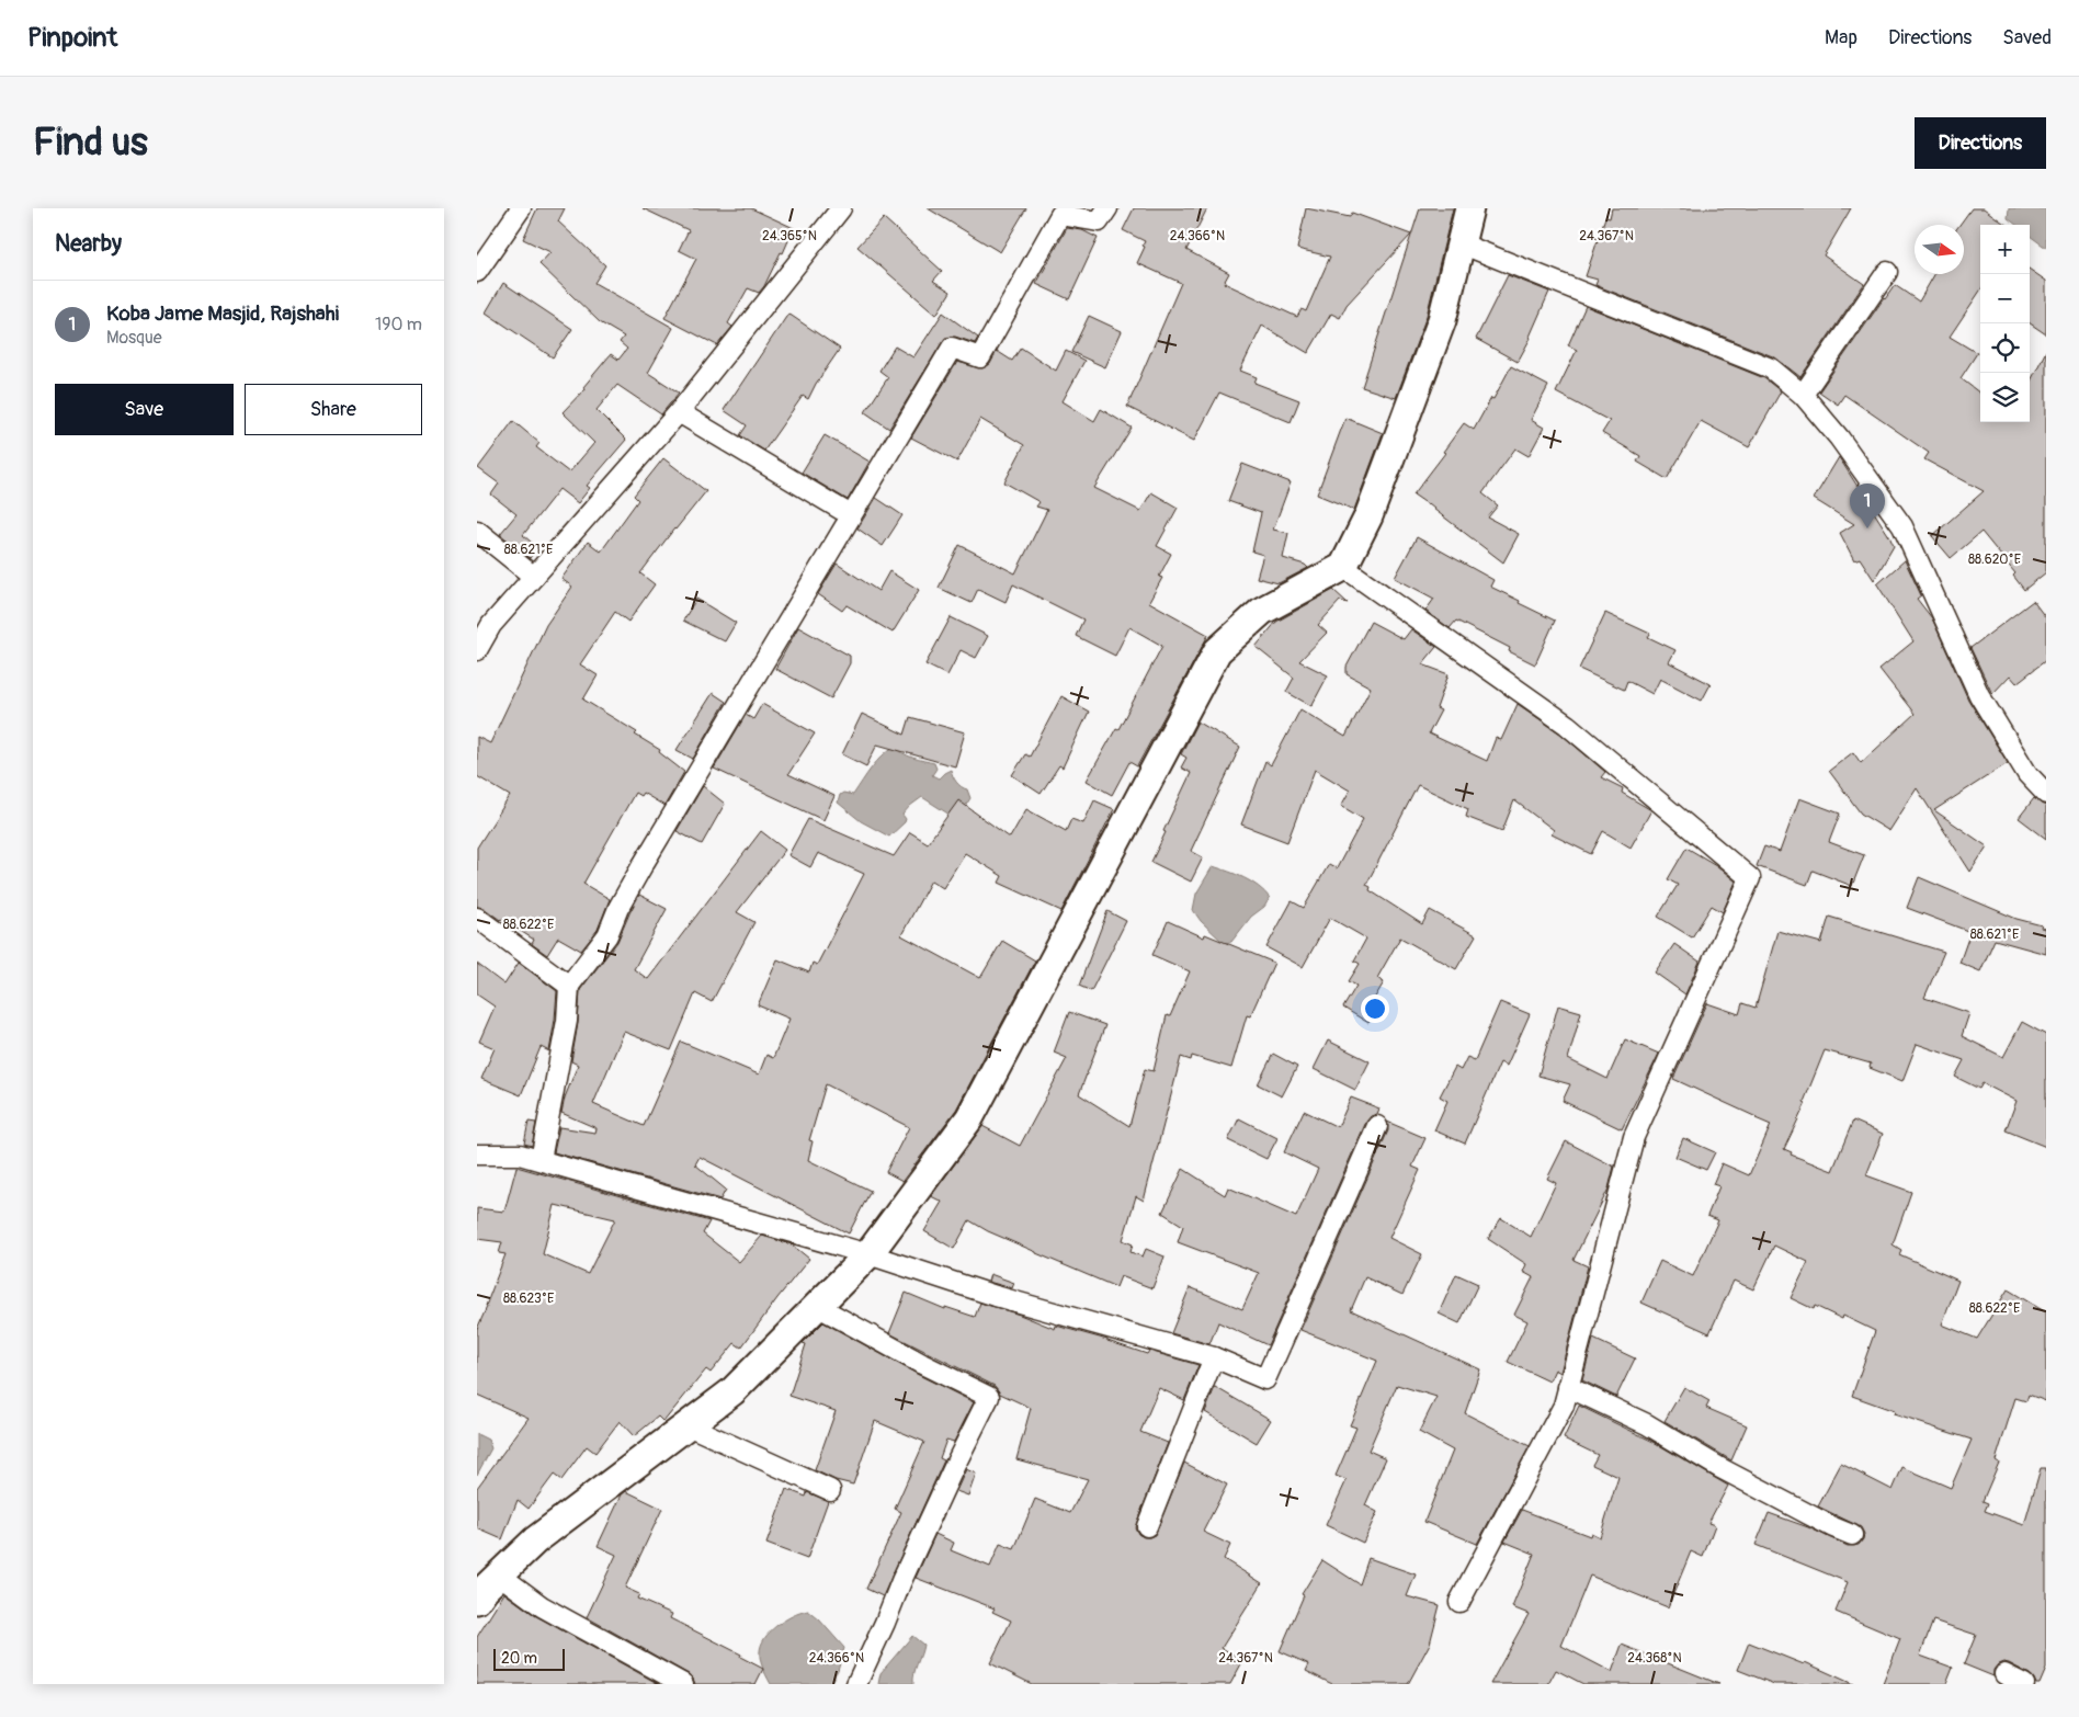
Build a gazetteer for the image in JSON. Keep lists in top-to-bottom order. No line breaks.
{"scale_bar":"20 m","north":"right","page":{"header":"Pinpoint","nav":["Map","Directions","Saved"],"buttons":["Directions",["Save","Share"]],"title":"Find us","heading":"Nearby","map_buttons":["+","−"],"list":[{"mark":"1","name":"Koba Jame Masjid, Rajshahi","note":"Mosque","value":"190 m"}],"pins":"1","scale":"20 m"},"coordinates":["24.365°N","24.366°N","24.367°N","88.621°E","88.620°E","88.622°E","88.623°E","24.368°N"]}
